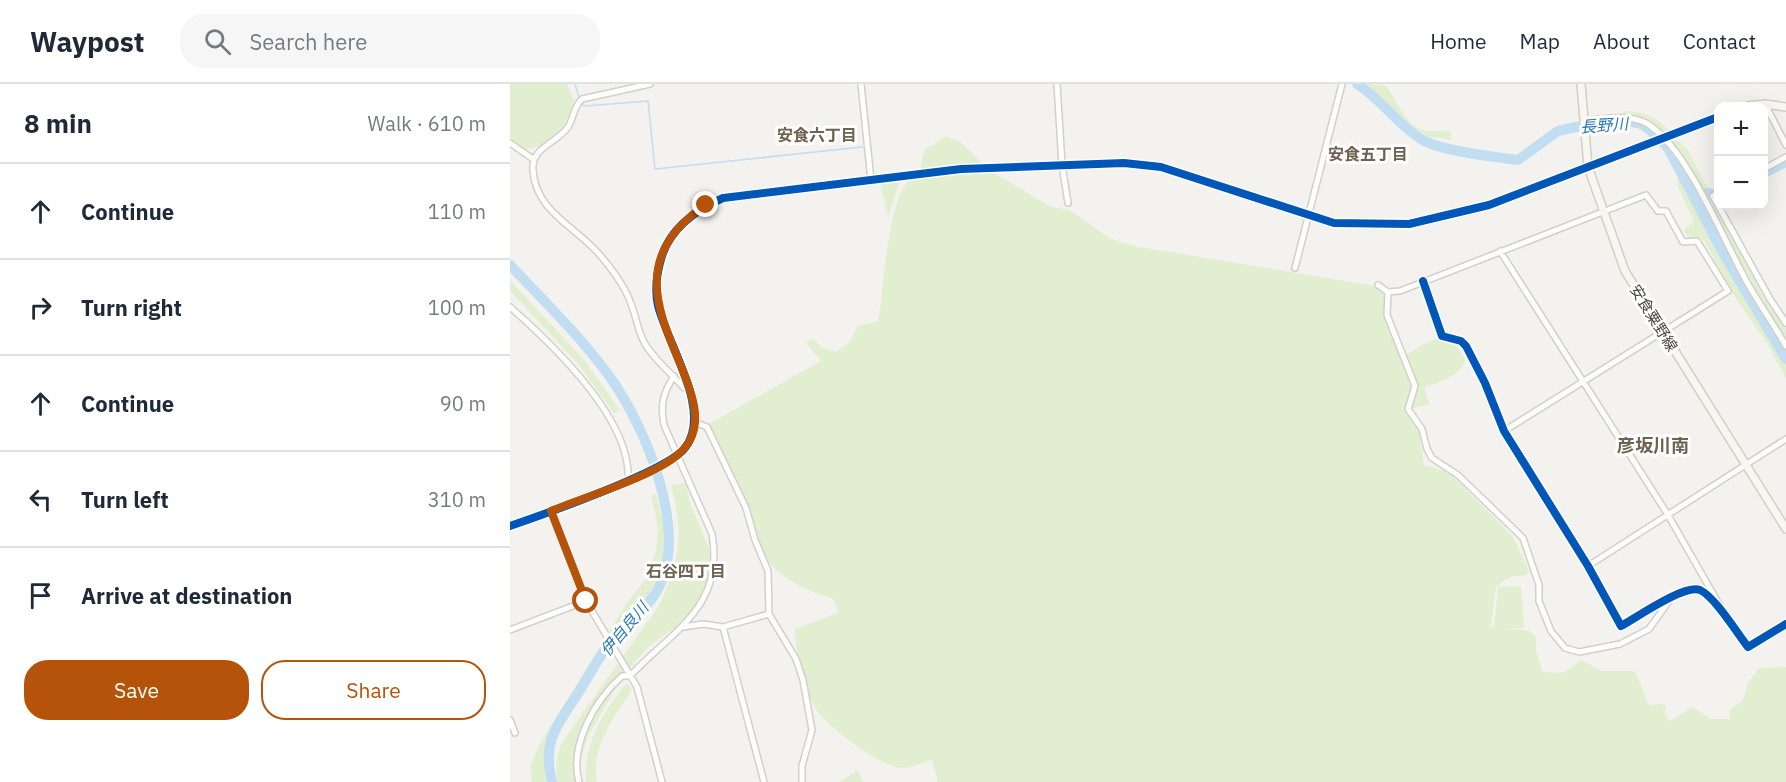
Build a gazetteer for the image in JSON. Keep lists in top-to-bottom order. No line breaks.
{"streets":{"street":["安食粟野線"]},"districts":["安食六丁目","安食五丁目","彦坂川南","石谷四丁目"],"water":["長野川","伊自良川"],"page":{"header":"Waypost","search":"Search here","nav":["Home","Map","About","Contact"],"heading":["8 min","Walk · 610 m"],"map_buttons":["+","−"],"list":[["Continue","110 m"],["Turn right","100 m"],["Continue","90 m"],["Turn left","310 m"],"Arrive at destination"],"buttons":["Save","Share"]}}
